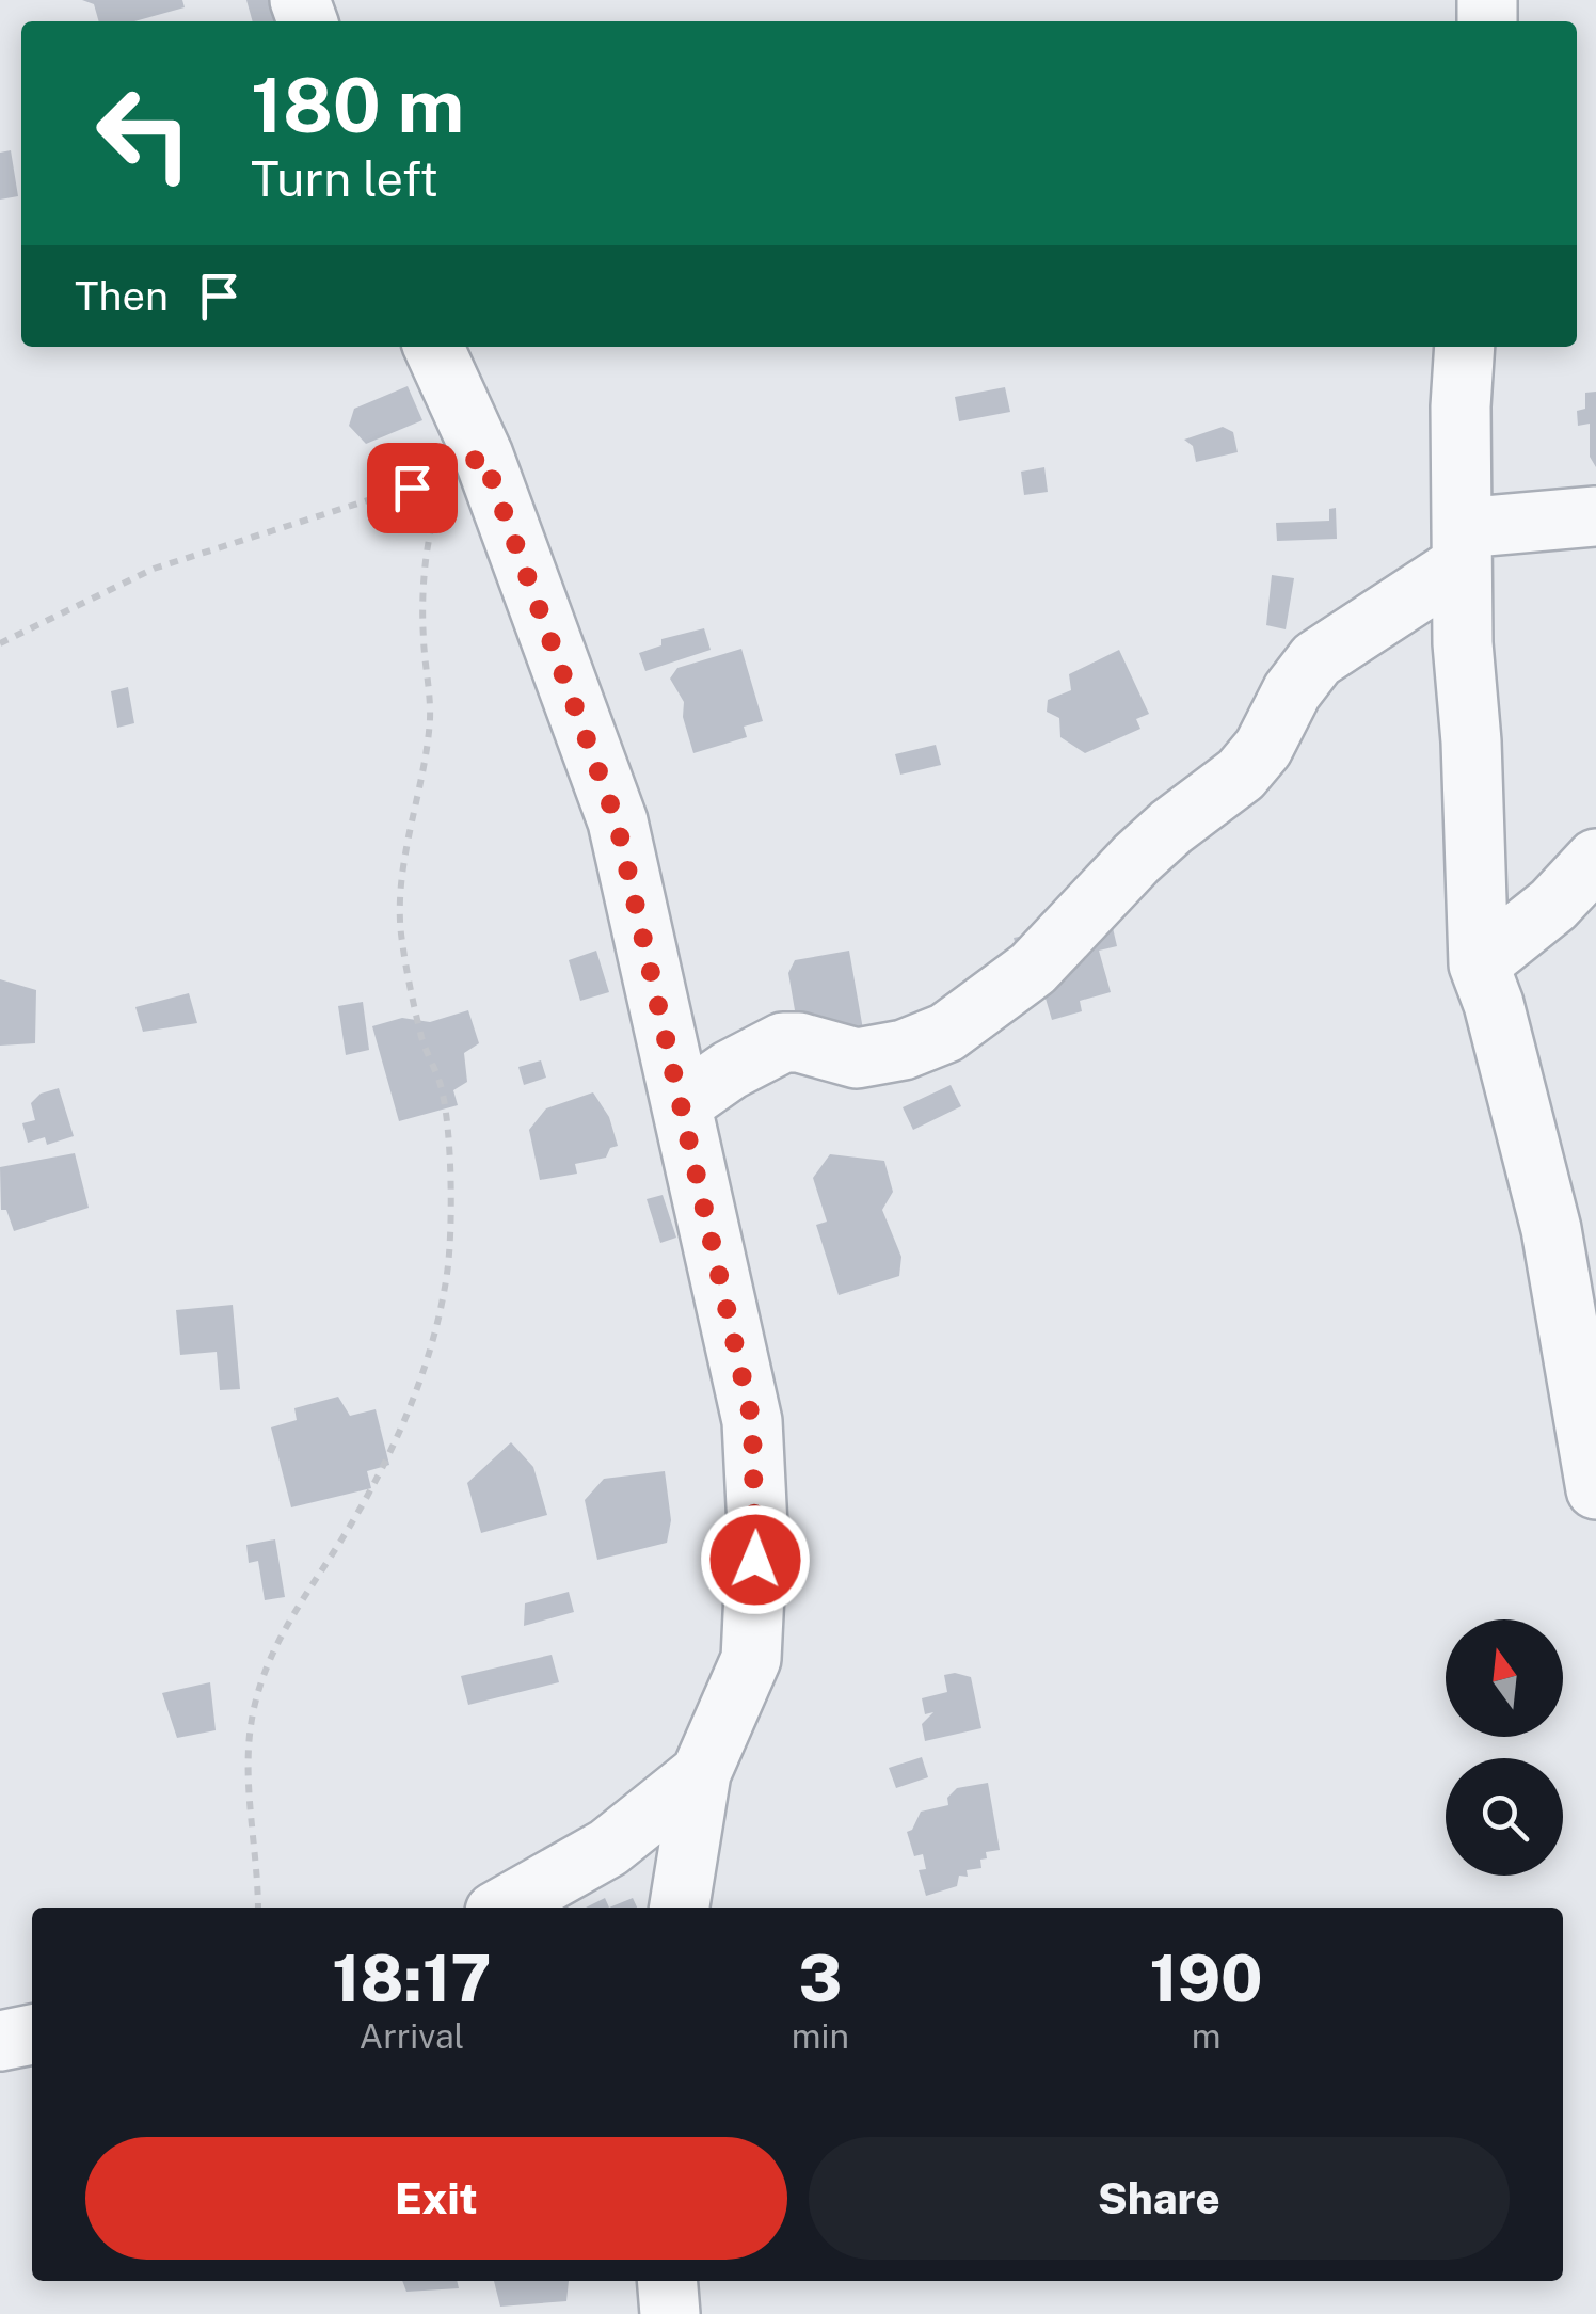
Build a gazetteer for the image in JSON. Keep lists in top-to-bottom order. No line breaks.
{"north":"top","page":{"turn":["180 m","Turn left"],"then":"Then","eta":["18:17","Arrival","3","min","190","m"],"buttons":["Exit","Share"]}}
